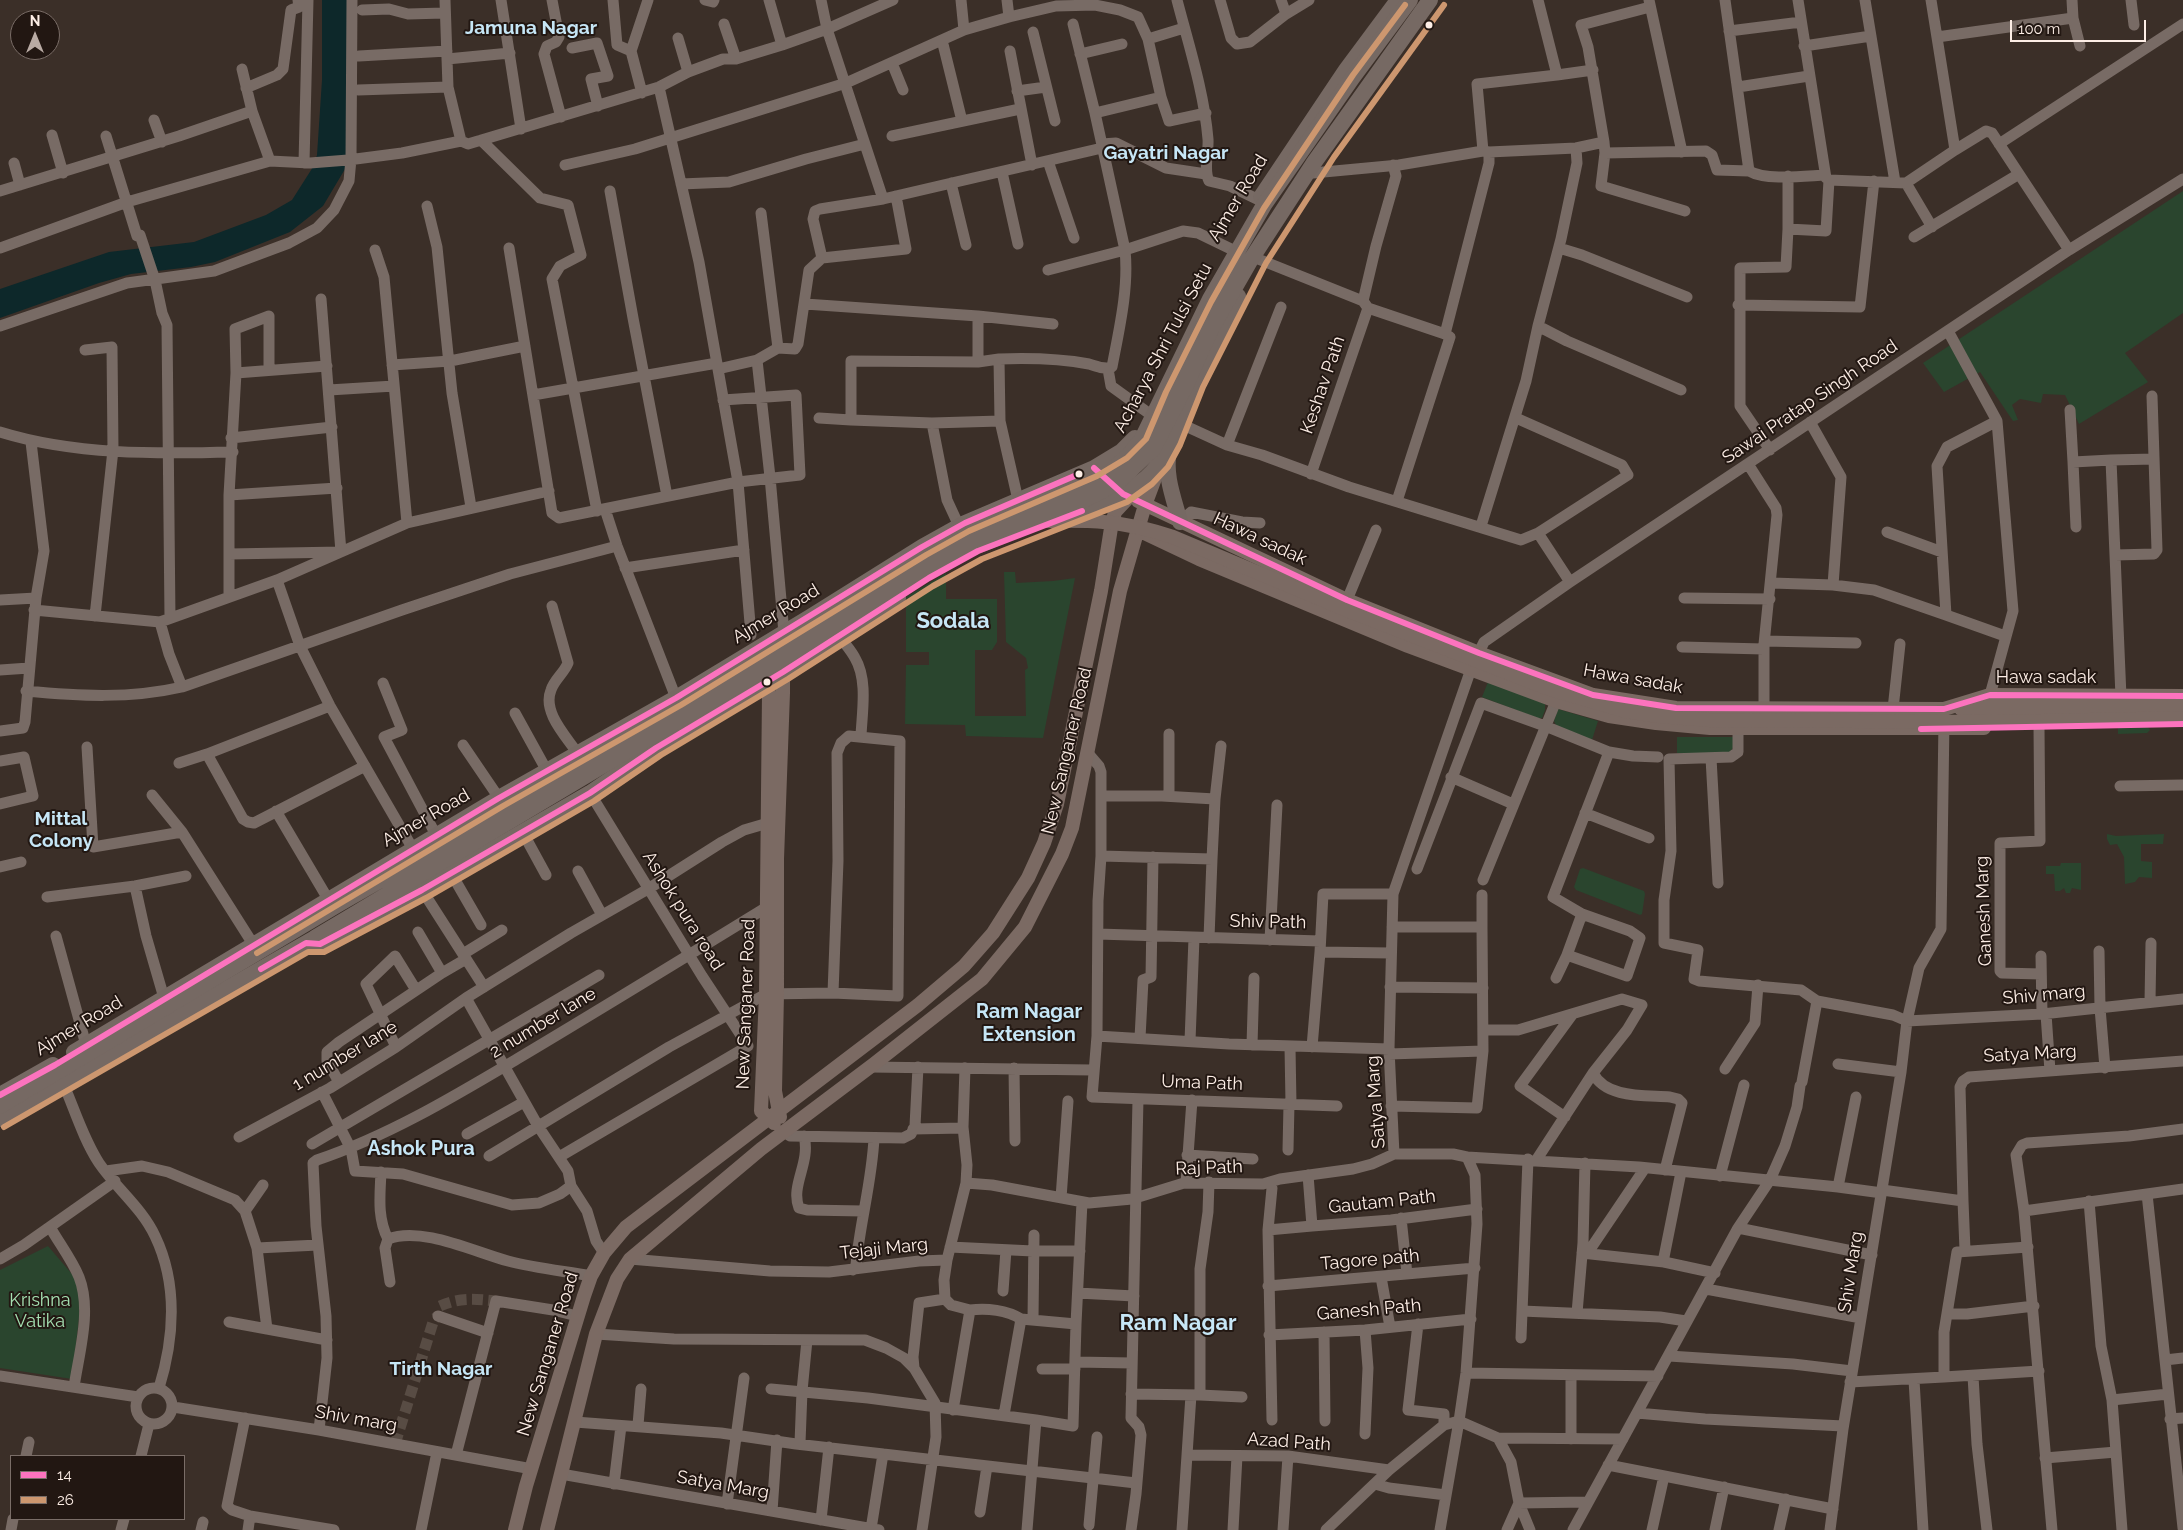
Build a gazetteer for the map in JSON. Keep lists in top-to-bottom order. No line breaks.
{"streets":{"highway":["Ajmer Road","Acharya Shri Tulsi Setu"],"main road":["Hawa sadak","New Sanganer Road"],"street":["Keshav Path","Sawai Pratap Singh Road","Ashok pura road","Ganesh Marg","Shiv Path","Shiv marg","2 number lane","Satya Marg","1 number lane","Uma Path","Raj Path","Gautam Path","Tejaji Marg","Tagore path","Shiv Marg","Ganesh Path","Azad Path"]},"crossings":[["Ajmer Road","Acharya Shri Tulsi Setu"],["Ajmer Road","Hawa sadak"],["Ajmer Road","New Sanganer Road"],["Sawai Pratap Singh Road","Hawa sadak"],["Sawai Pratap Singh Road","Satya Marg"],["Hawa sadak","New Sanganer Road"],["Hawa sadak","Ganesh Marg"],["Hawa sadak","Satya Marg"],["Hawa sadak","Shiv Marg"],["New Sanganer Road","Shiv marg"],["New Sanganer Road","2 number lane"],["New Sanganer Road","Satya Marg"],["New Sanganer Road","Tejaji Marg"],["Ashok pura road","2 number lane"],["Shiv Path","Satya Marg"],["Shiv marg","Shiv Marg"],["Satya Marg","Raj Path"],["Satya Marg","Shiv Marg"],["Raj Path","Gautam Path"],["Raj Path","Tejaji Marg"]],"districts":["Jamuna Nagar","Gayatri Nagar","Sodala","Mittal Colony","Ram Nagar Extension","Ashok Pura","Ram Nagar","Tirth Nagar"],"parks":["Krishna Vatika"],"lines":["transit line 26","transit line 14"],"legend":["14","26"],"scale_bar":"100 m","north":"top"}
